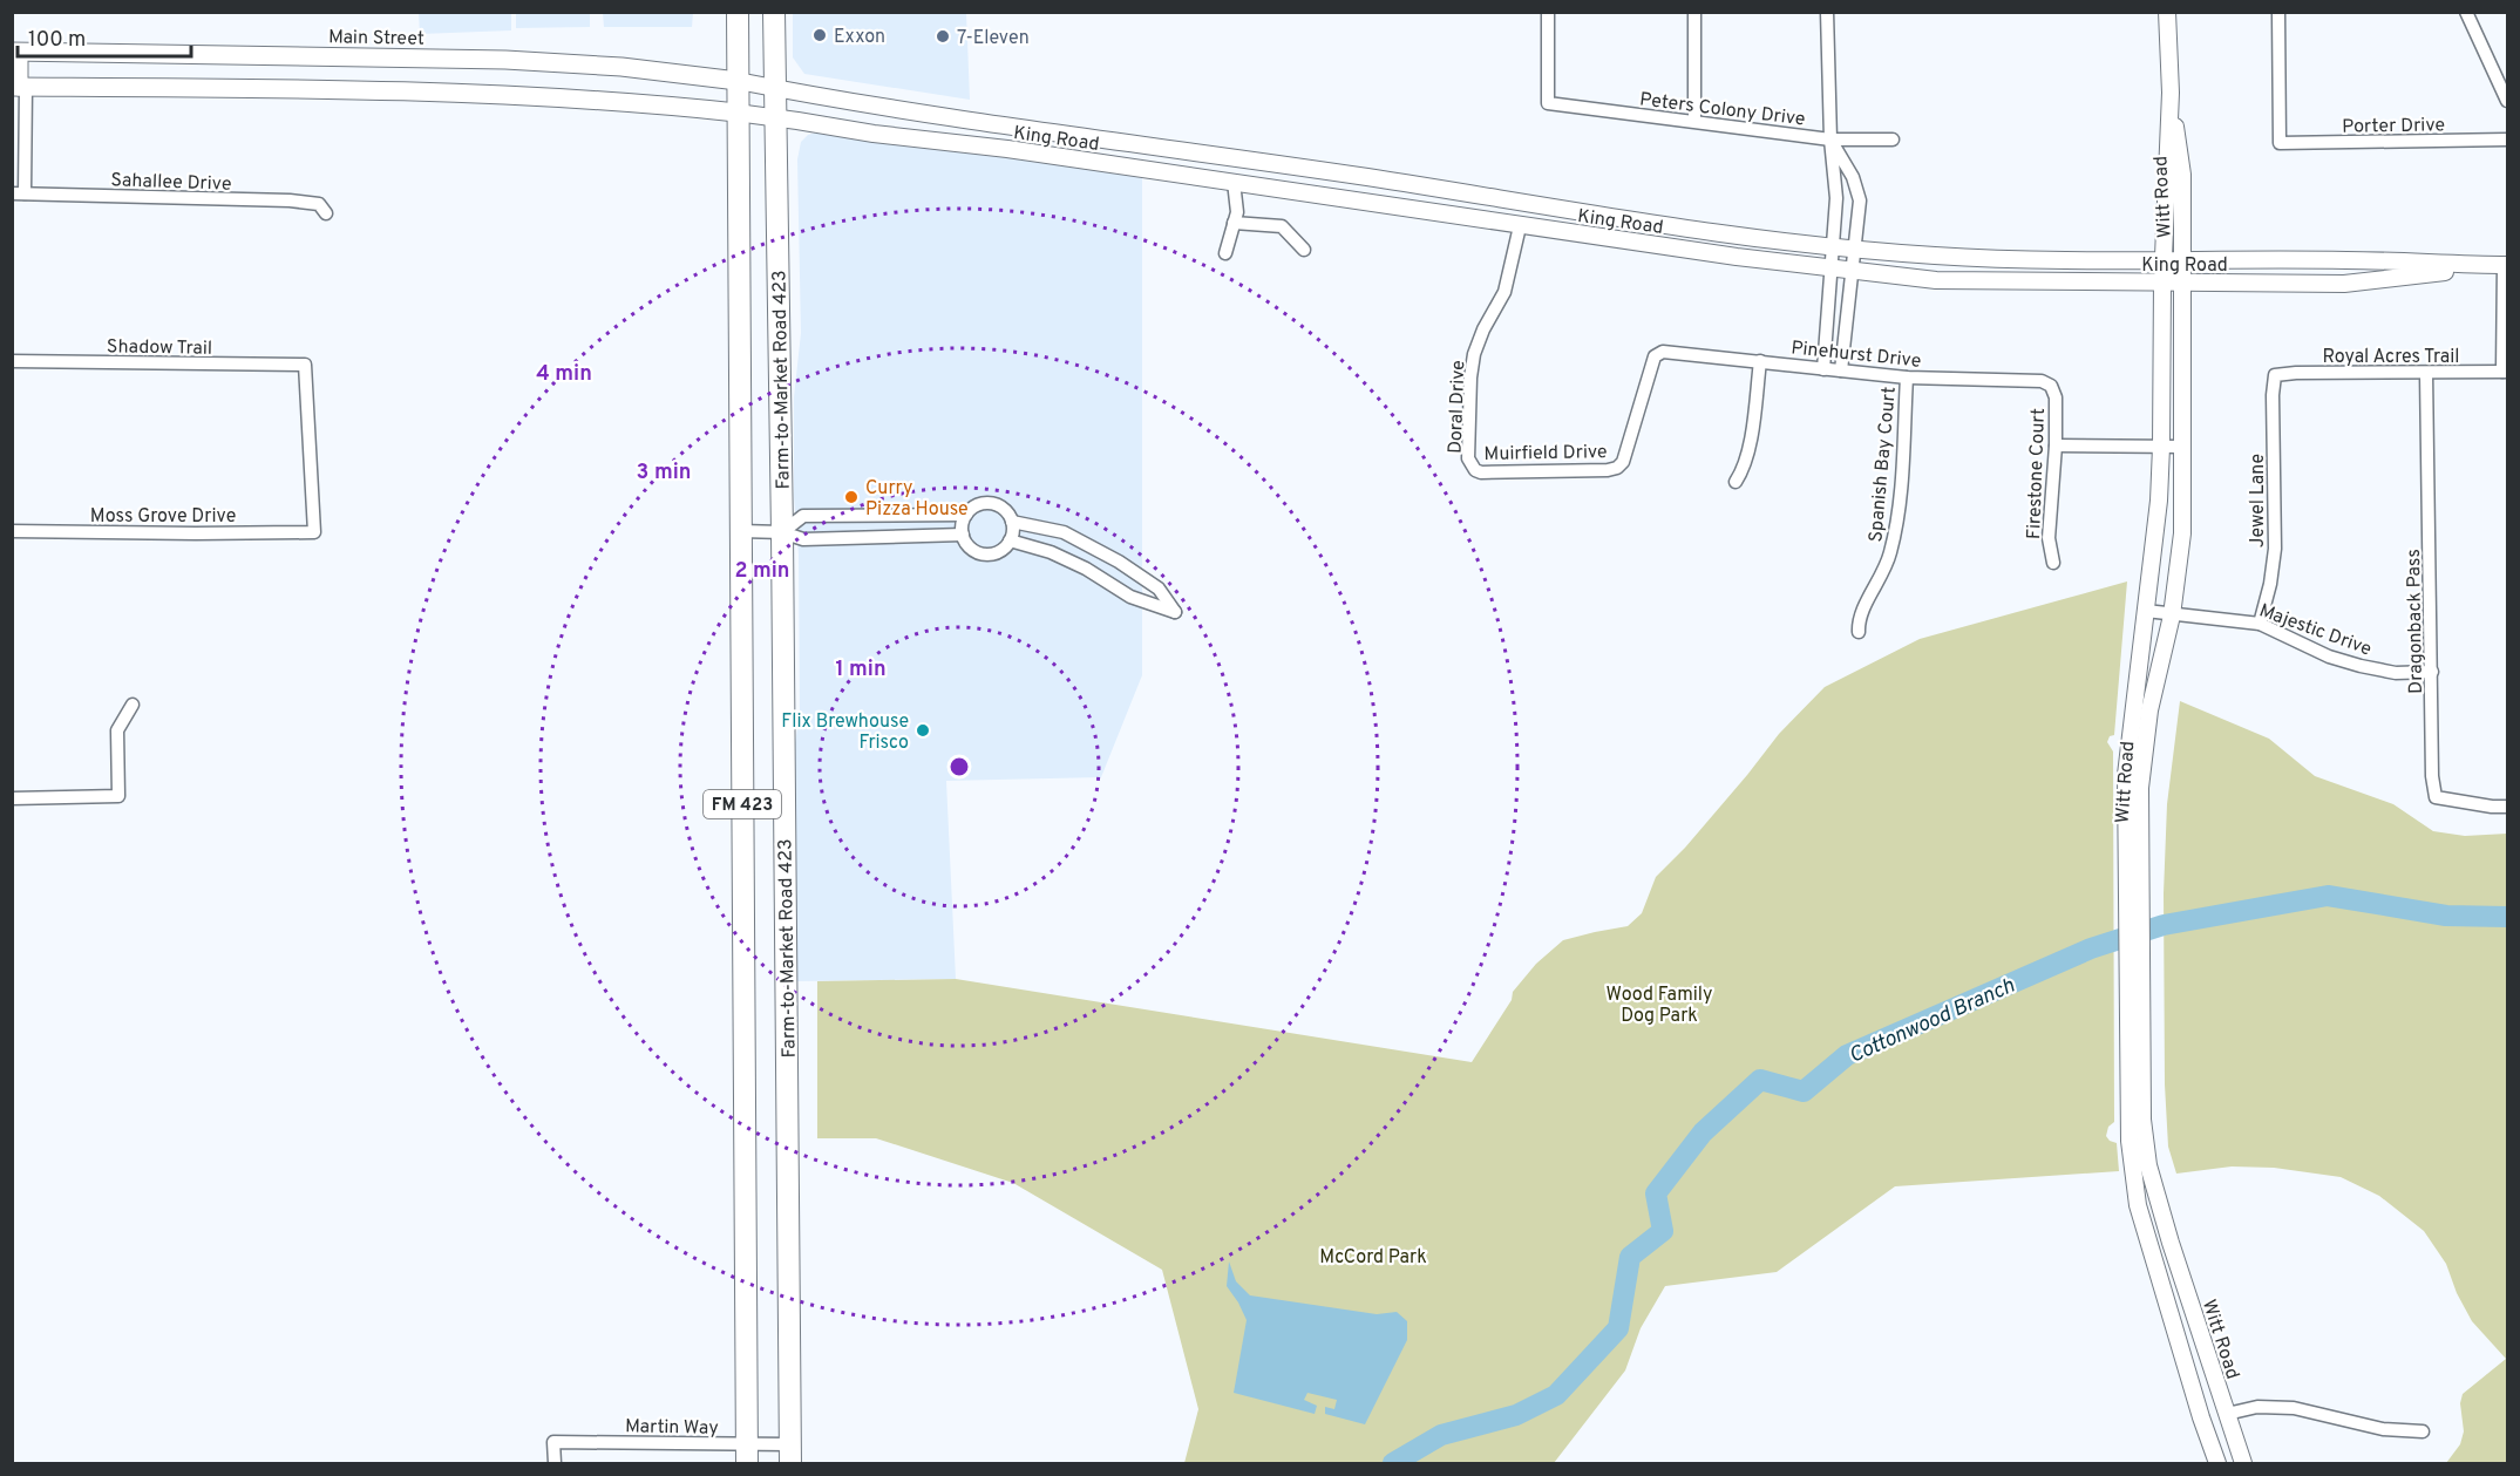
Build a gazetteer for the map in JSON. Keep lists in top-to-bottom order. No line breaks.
{"streets":{"main road":["Main Street","Farm-to-Market Road 423","FM 423"],"street":["Peters Colony Drive","Porter Drive","King Road","Sahallee Drive","Witt Road","Shadow Trail","Pinehurst Drive","Royal Acres Trail","Doral Drive","Muirfield Drive","Spanish Bay Court","Firestone Court","Jewel Lane","Moss Grove Drive","Dragonback Pass","Majestic Drive","Martin Way"]},"crossings":[["Main Street","King Road"],["Main Street","Farm-to-Market Road 423"],["King Road","Witt Road"],["King Road","Farm-to-Market Road 423"],["King Road","Doral Drive"],["Witt Road","Majestic Drive"],["Shadow Trail","Moss Grove Drive"],["Pinehurst Drive","Muirfield Drive"],["Pinehurst Drive","Spanish Bay Court"],["Pinehurst Drive","Firestone Court"],["Royal Acres Trail","Jewel Lane"],["Royal Acres Trail","Dragonback Pass"],["Farm-to-Market Road 423","Martin Way"],["Doral Drive","Muirfield Drive"],["Jewel Lane","Majestic Drive"],["Dragonback Pass","Majestic Drive"]],"water":["Cottonwood Branch"],"parks":["Wood Family Dog Park","McCord Park"],"places":["Exxon","7-Eleven","Curry Pizza House","Flix Brewhouse Frisco"],"scale_bar":"100 m","rings":["4 min","3 min","2 min","1 min"]}
